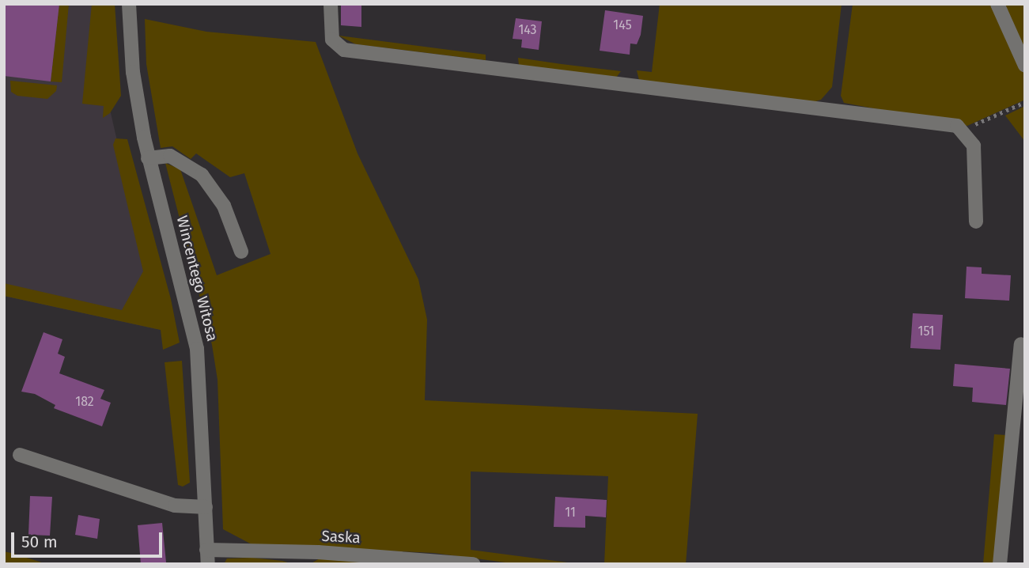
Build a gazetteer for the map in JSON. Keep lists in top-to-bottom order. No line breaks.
{"streets":{"street":["Wincentego Witosa","Saska"]},"crossings":[["Wincentego Witosa","Saska"]],"house_numbers":["145","143","151","182","11"],"scale_bar":"50 m"}
